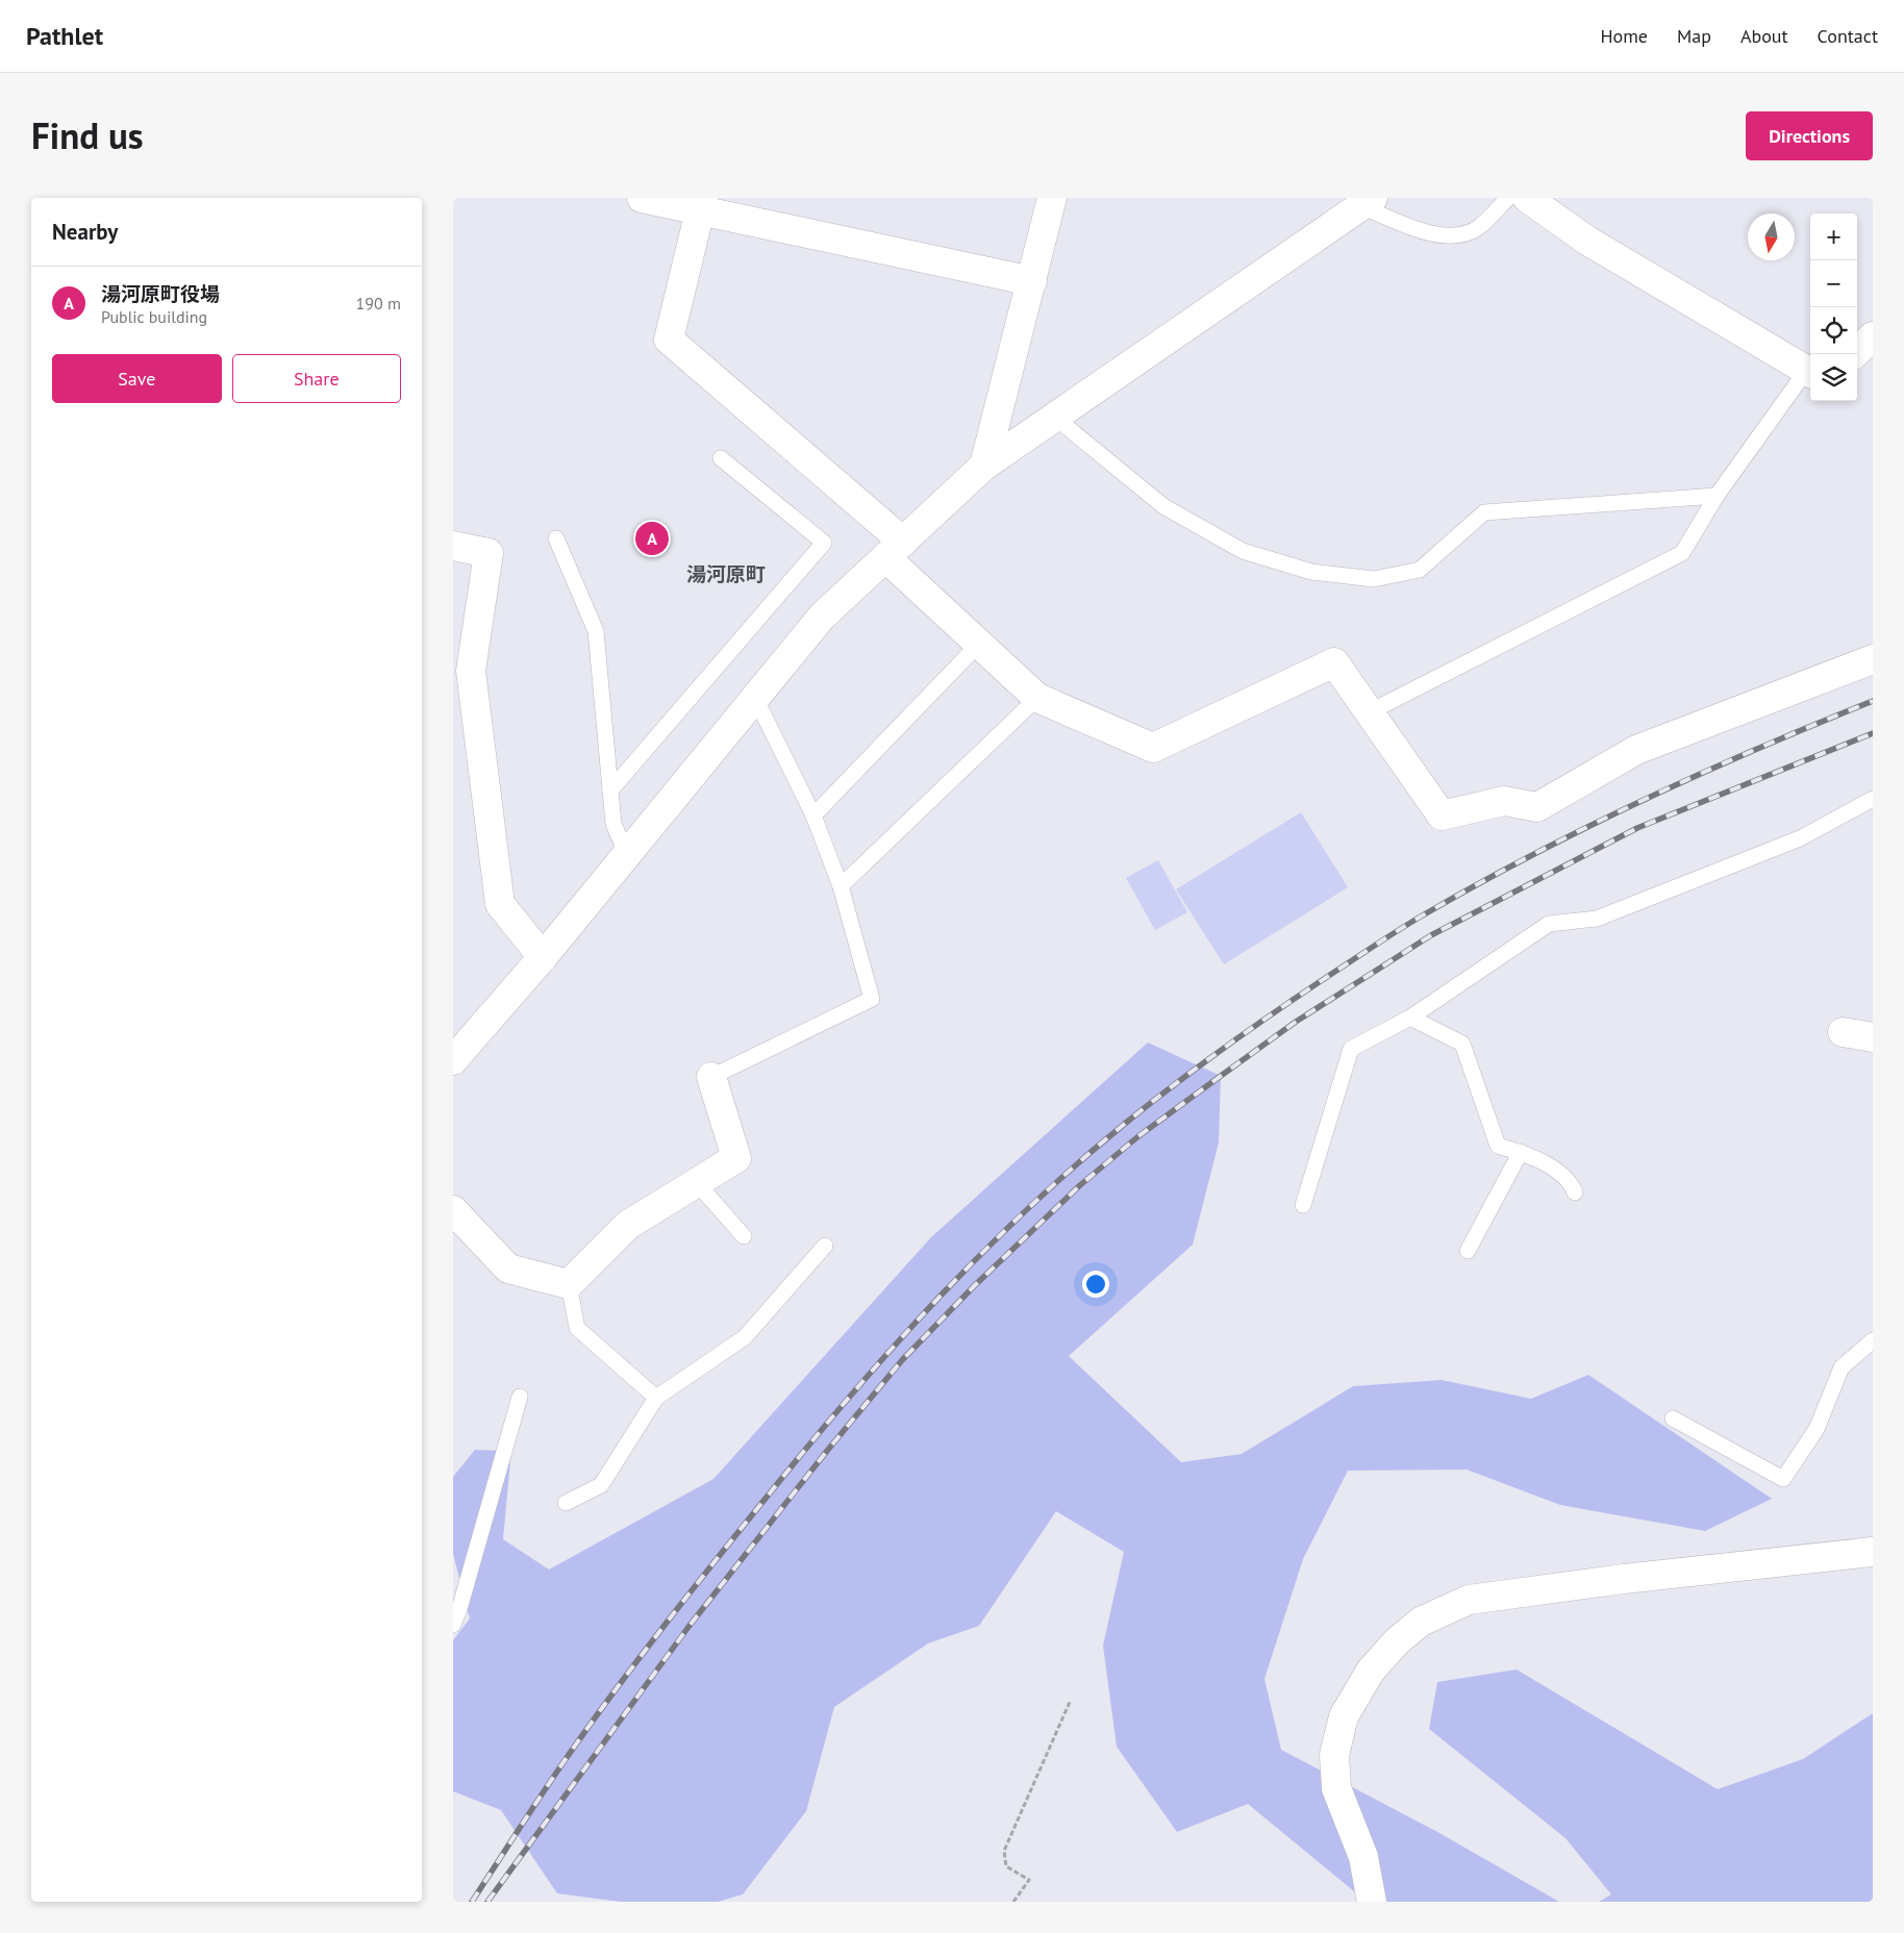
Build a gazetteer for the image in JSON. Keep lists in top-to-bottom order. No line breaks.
{"districts":["湯河原町"],"north":"bottom","page":{"header":"Pathlet","nav":["Home","Map","About","Contact"],"title":"Find us","buttons":["Directions",["Save","Share"]],"heading":"Nearby","map_buttons":["+","−"],"list":[{"mark":"A","name":"湯河原町役場","note":"Public building","value":"190 m"}],"pins":"A"}}
